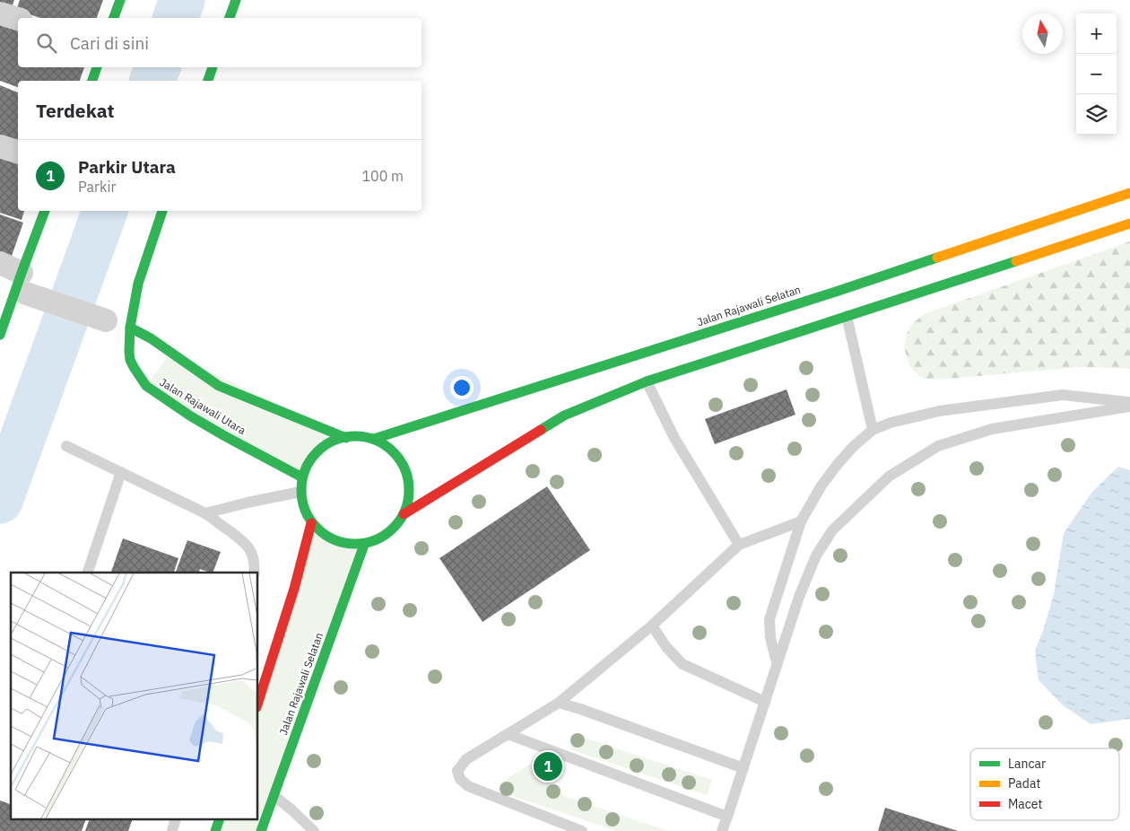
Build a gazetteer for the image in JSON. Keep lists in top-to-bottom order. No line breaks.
{"streets":{"main road":["Jalan Rajawali Selatan","Jalan Rajawali Utara"]},"crossings":[["Jalan Rajawali Selatan","Jalan Rajawali Utara"]],"legend":["Lancar","Padat","Macet"],"north":"top","page":{"map_buttons":["+","−"],"search":"Cari di sini","heading":"Terdekat","list":[{"mark":"1","name":"Parkir Utara","note":"Parkir","value":"100 m"}],"pins":"1"}}
